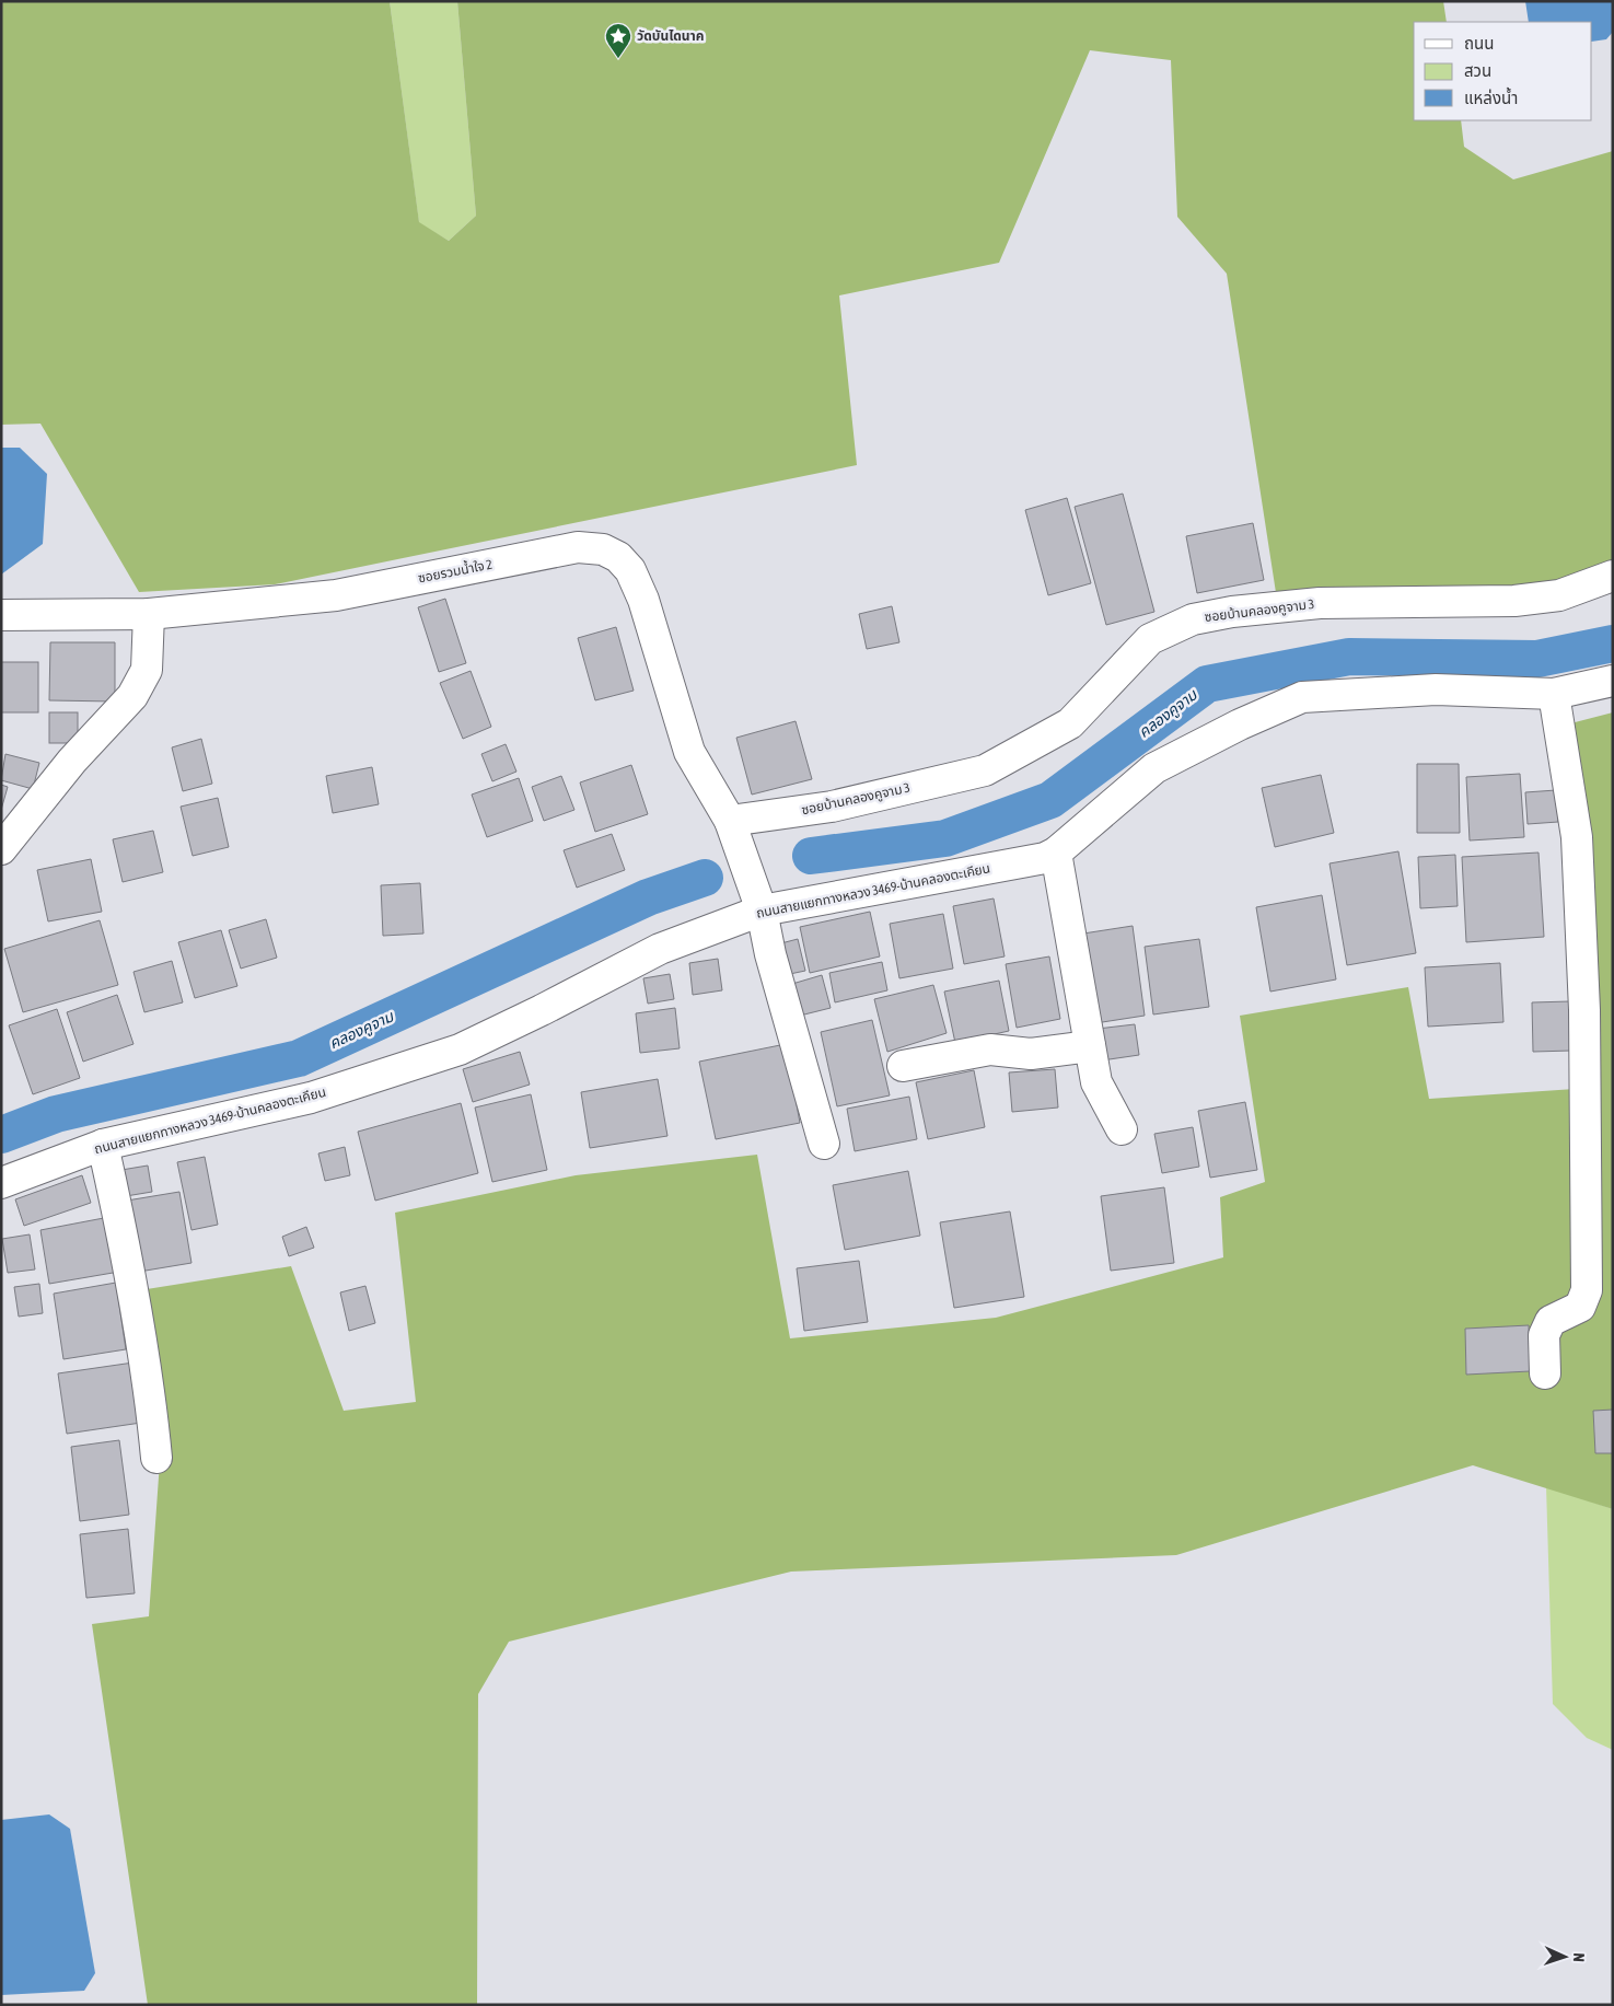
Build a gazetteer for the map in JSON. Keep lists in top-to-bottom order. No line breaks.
{"streets":{"street":["ซอยรวมน้ำใจ 2","ซอยบ้านคลองคูจาม 3","ถนนสายแยกทางหลวง 3469-บ้านคลองตะเคียน"]},"crossings":[["ซอยรวมน้ำใจ 2","ซอยบ้านคลองคูจาม 3"],["ซอยรวมน้ำใจ 2","ถนนสายแยกทางหลวง 3469-บ้านคลองตะเคียน"]],"water":["คลองคูจาม"],"places":{"place":["วัดบันไดนาค"]},"legend":["ถนน","สวน","แหล่งน้ำ"],"north":"right"}
